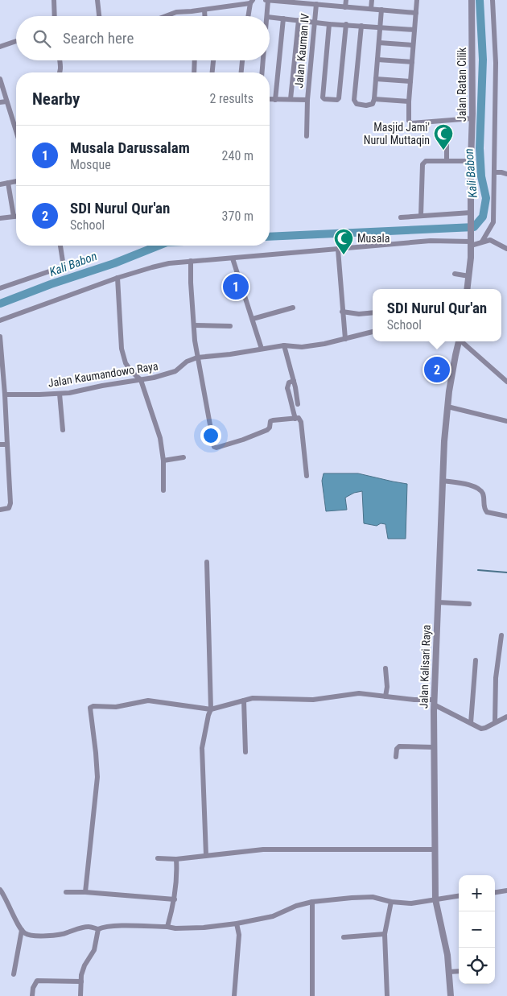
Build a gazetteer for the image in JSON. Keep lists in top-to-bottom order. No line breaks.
{"streets":{"street":["Jalan Kauman IV","Jalan Ratan Cilik","Jalan Kaumandowo Raya","Jalan Kalisari Raya"]},"water":["Kali Babon"],"places":{"mosque":["Masjid Jami' Nurul Muttaqin","Musala"]},"page":{"search":"Search here","heading":["Nearby","2 results"],"list":[{"mark":"1","name":"Musala Darussalam","note":"Mosque","value":"240 m"},{"mark":"2","name":"SDI Nurul Qur'an","note":"School","value":"370 m"}],"pins":["1","2"],"popup":["SDI Nurul Qur'an","School"],"map_buttons":["+","−"]}}
